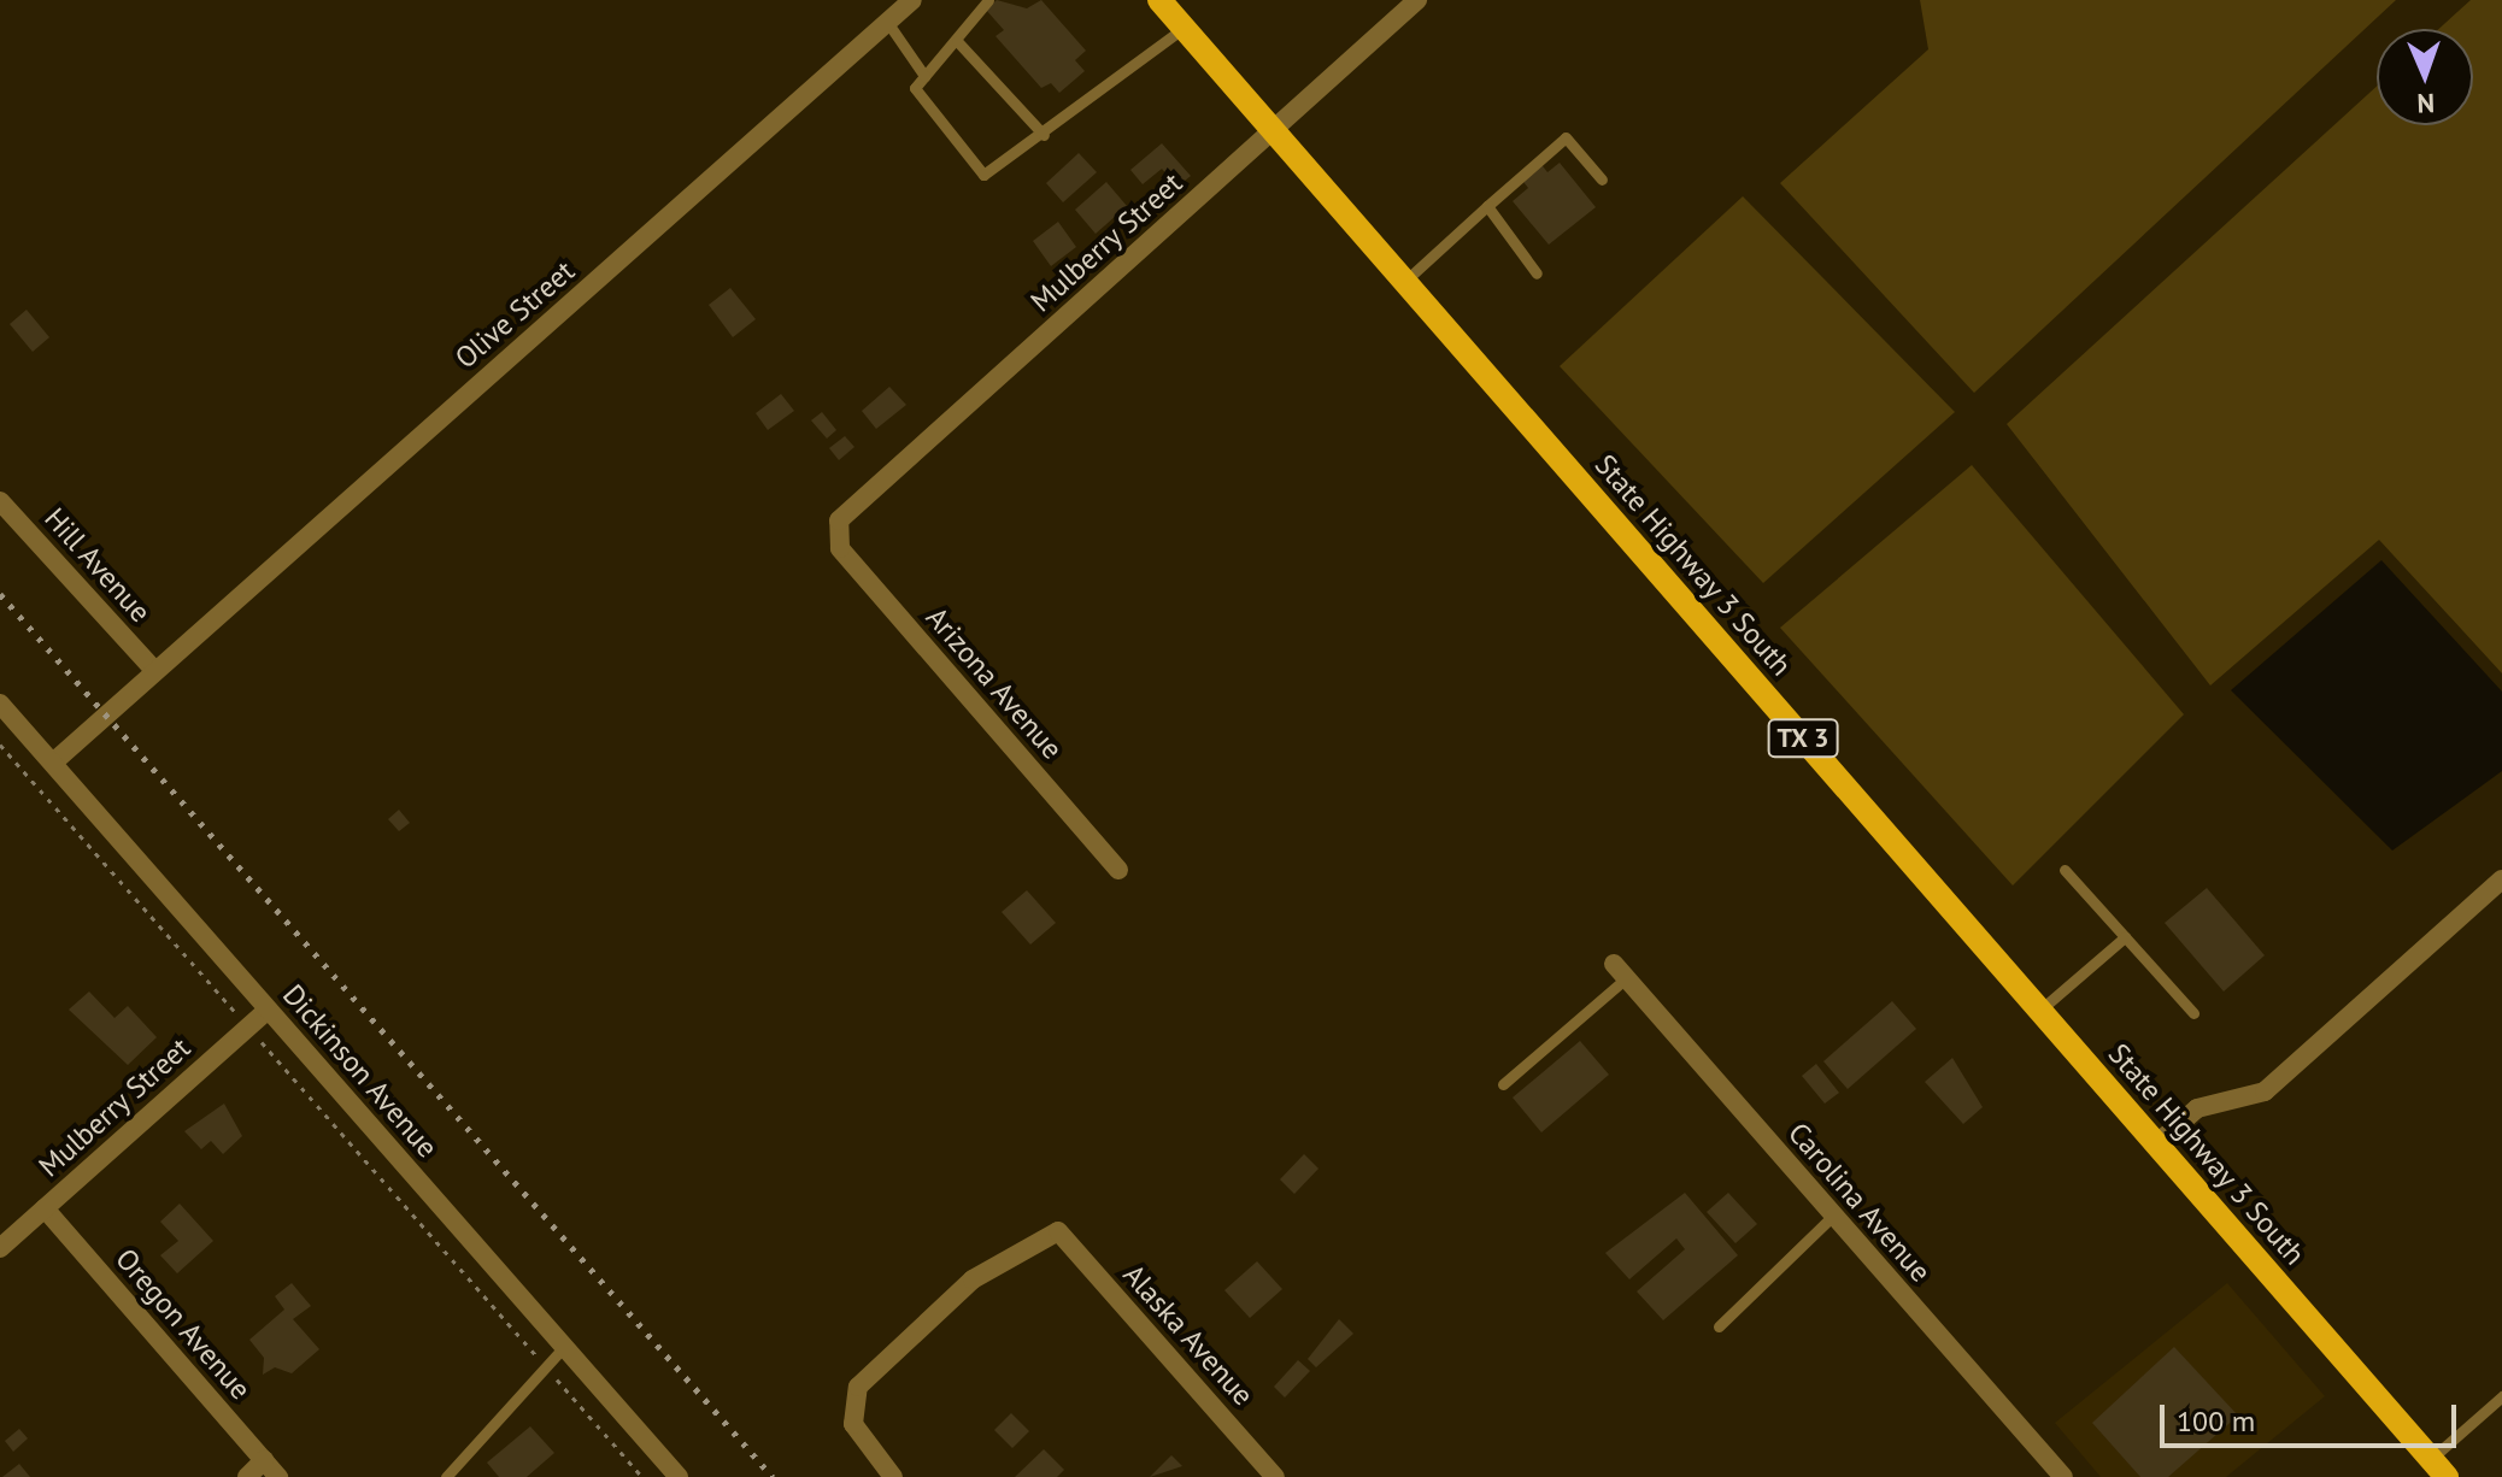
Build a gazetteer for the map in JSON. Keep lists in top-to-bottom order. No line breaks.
{"streets":{"main road":["State Highway 3 South","TX 3"],"street":["Mulberry Street","Olive Street","Hill Avenue","Arizona Avenue","Dickinson Avenue","Carolina Avenue","Oregon Avenue","Alaska Avenue"]},"crossings":[["Mulberry Street","State Highway 3 South"],["Mulberry Street","Arizona Avenue"],["Mulberry Street","Dickinson Avenue"],["Mulberry Street","Oregon Avenue"],["Olive Street","Hill Avenue"],["Olive Street","Dickinson Avenue"]],"scale_bar":"100 m","north":"bottom"}
